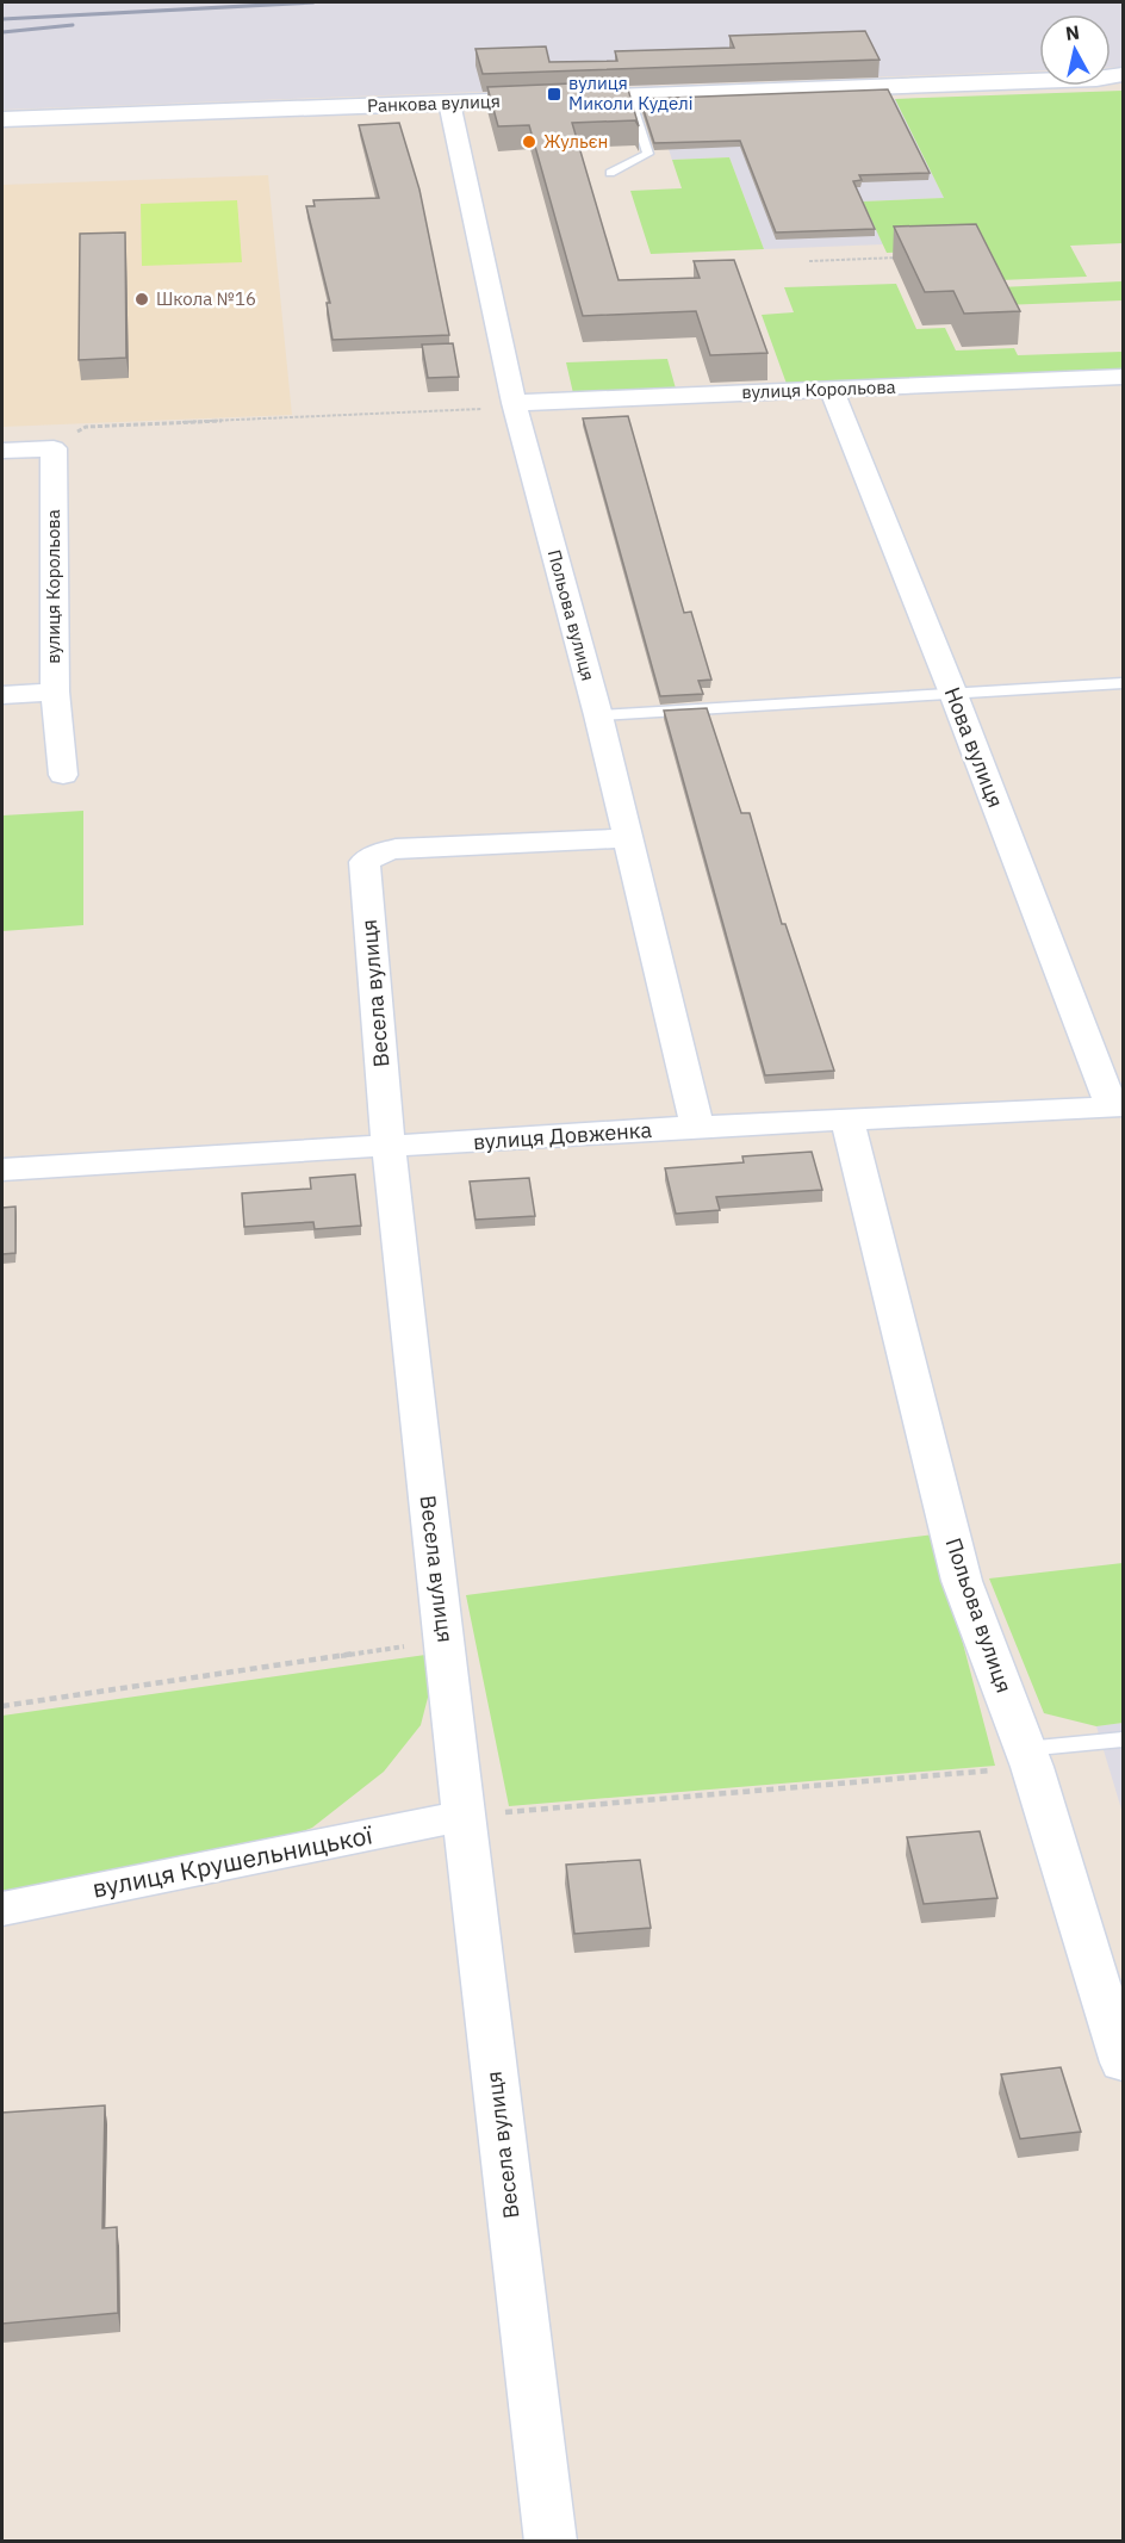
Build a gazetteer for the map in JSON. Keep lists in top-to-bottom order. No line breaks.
{"streets":{"street":["Ранкова вулиця","вулиця Корольова","Польова вулиця","Нова вулиця","Весела вулиця","вулиця Довженка","вулиця Крушельницької"]},"crossings":[["Ранкова вулиця","Польова вулиця"],["вулиця Корольова","Польова вулиця"],["вулиця Корольова","Нова вулиця"],["Польова вулиця","Весела вулиця"],["Польова вулиця","вулиця Довженка"],["Нова вулиця","вулиця Довженка"],["Весела вулиця","вулиця Довженка"],["Весела вулиця","вулиця Крушельницької"]],"places":{"transit":["вулиця Миколи Куделі"],"other":["Жульєн","Школа №16"]},"north":"top"}
